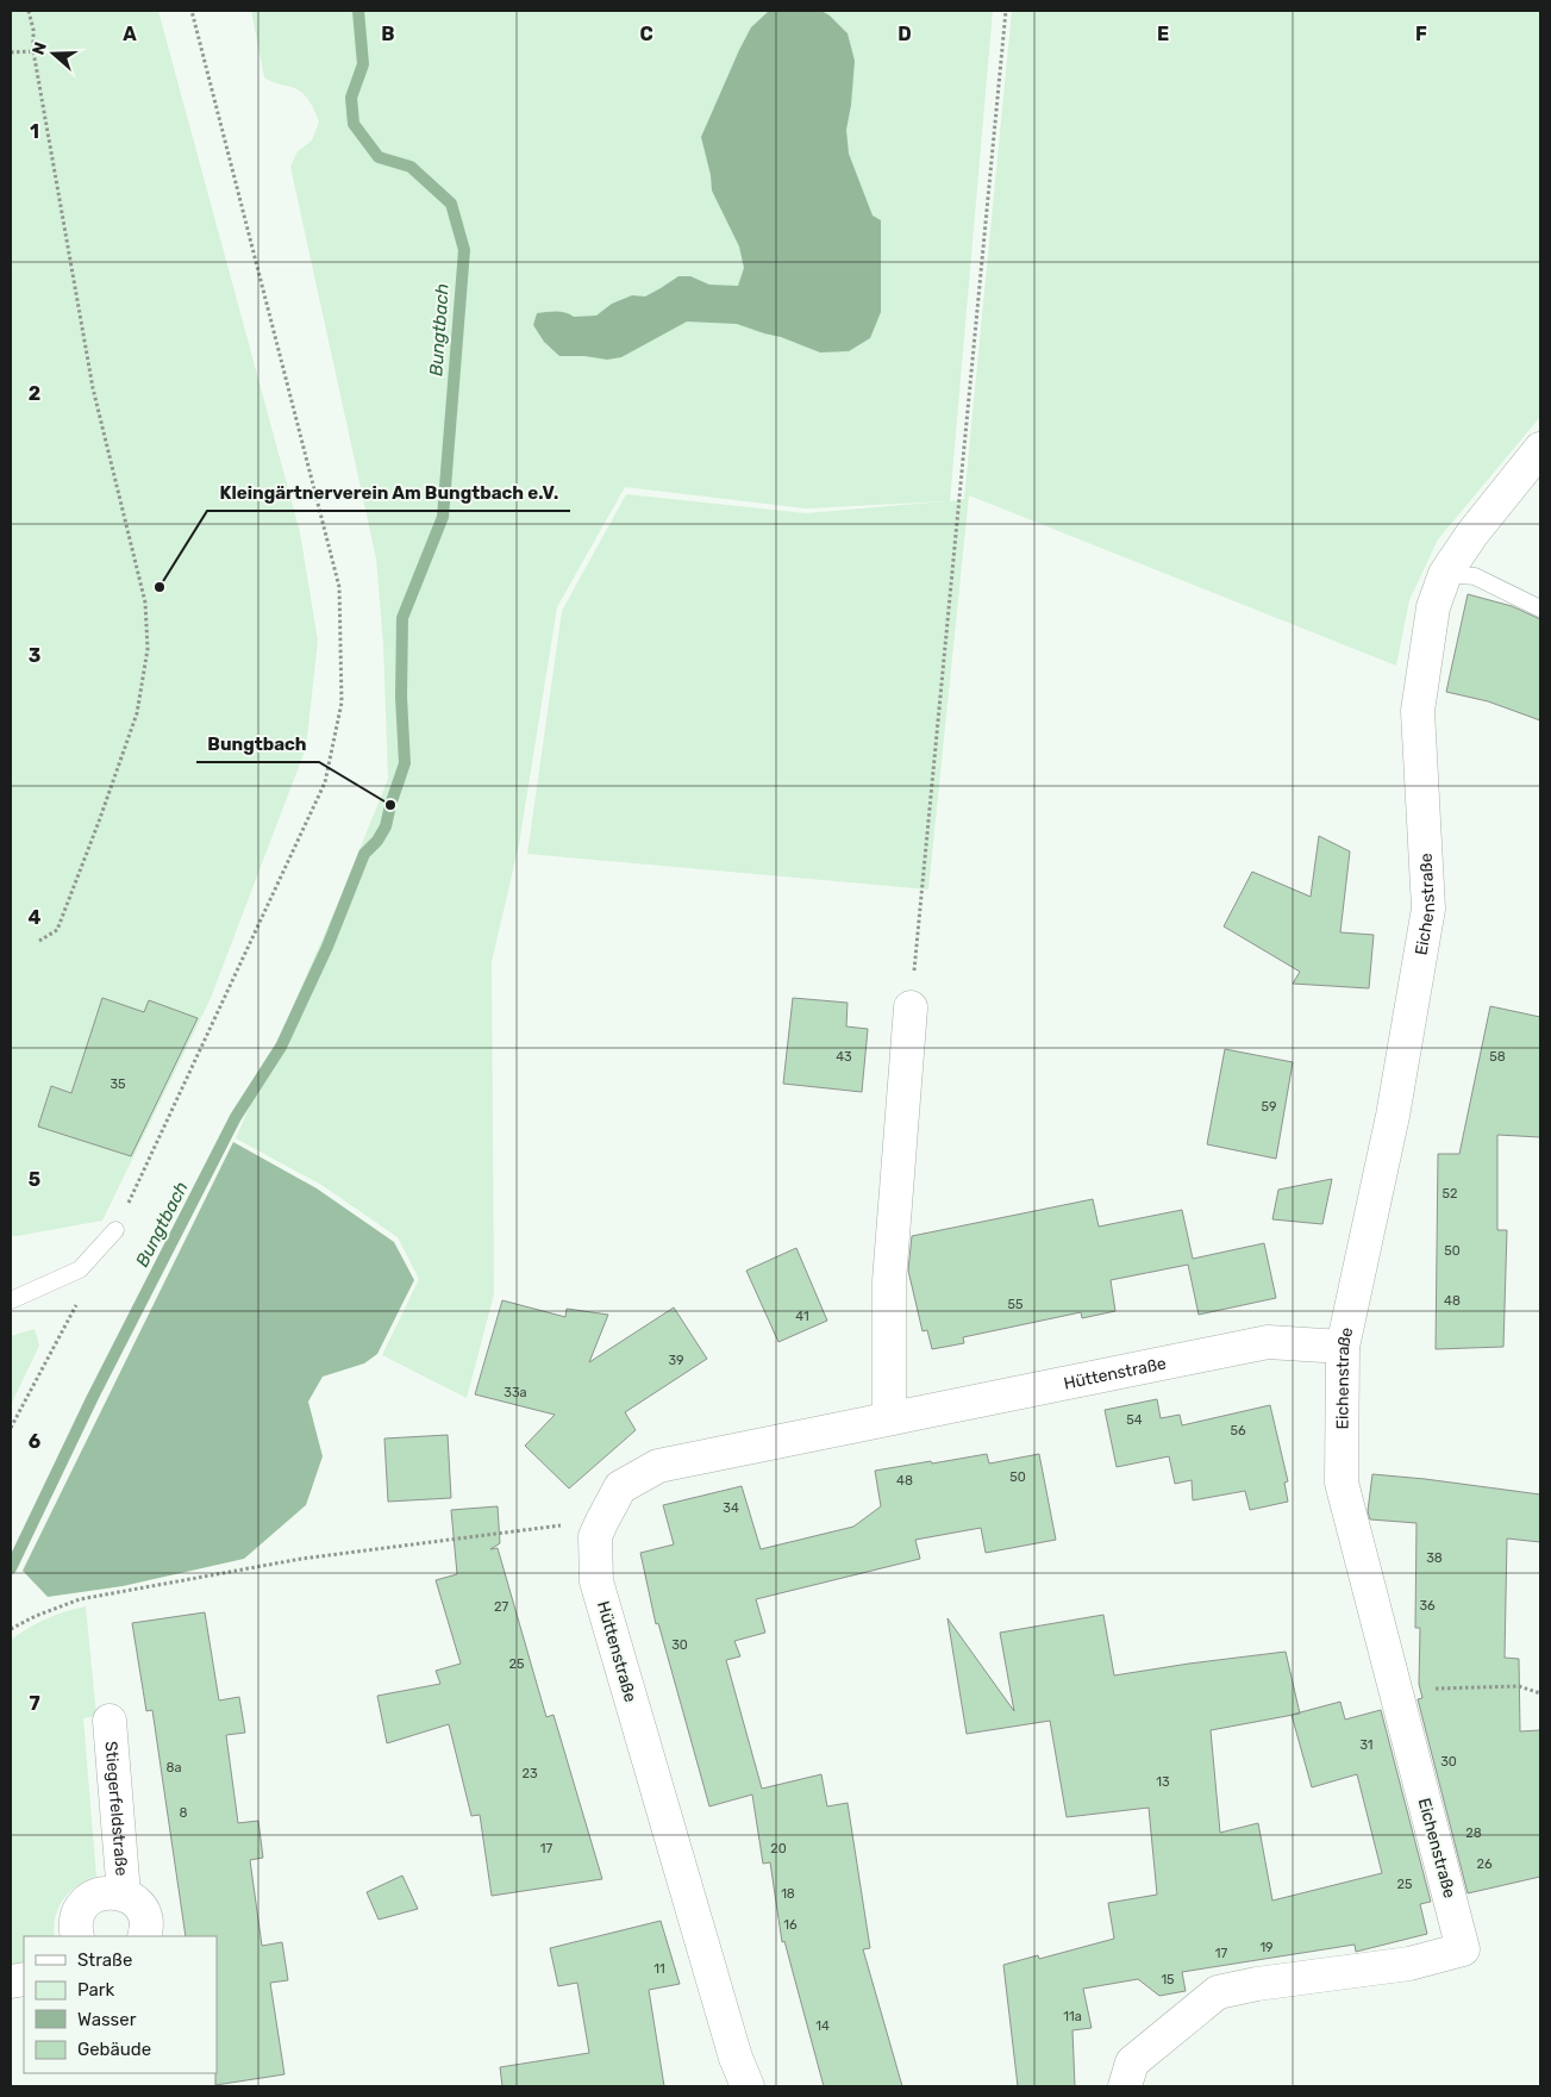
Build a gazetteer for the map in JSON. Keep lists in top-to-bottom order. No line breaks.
{"streets":{"street":["Eichenstraße","Hüttenstraße","Stiegerfeldstraße"]},"crossings":[["Eichenstraße","Hüttenstraße"]],"water":["Bungtbach"],"places":["Kleingärtnerverein Am Bungtbach e.V.","Bungtbach"],"house_numbers":["43","58","35","59","52","50","48","55","41","39","33a","54","56","50","48","34","38","36","27","30","25","31","30","8a","23","13","8","28","17","20","26","25","18","16","19","17","11","15","11a","14"],"legend":["Straße","Park","Wasser","Gebäude"],"north":"left","grid":{"columns":["A","B","C","D","E","F"],"rows":["1","2","3","4","5","6","7"]}}
